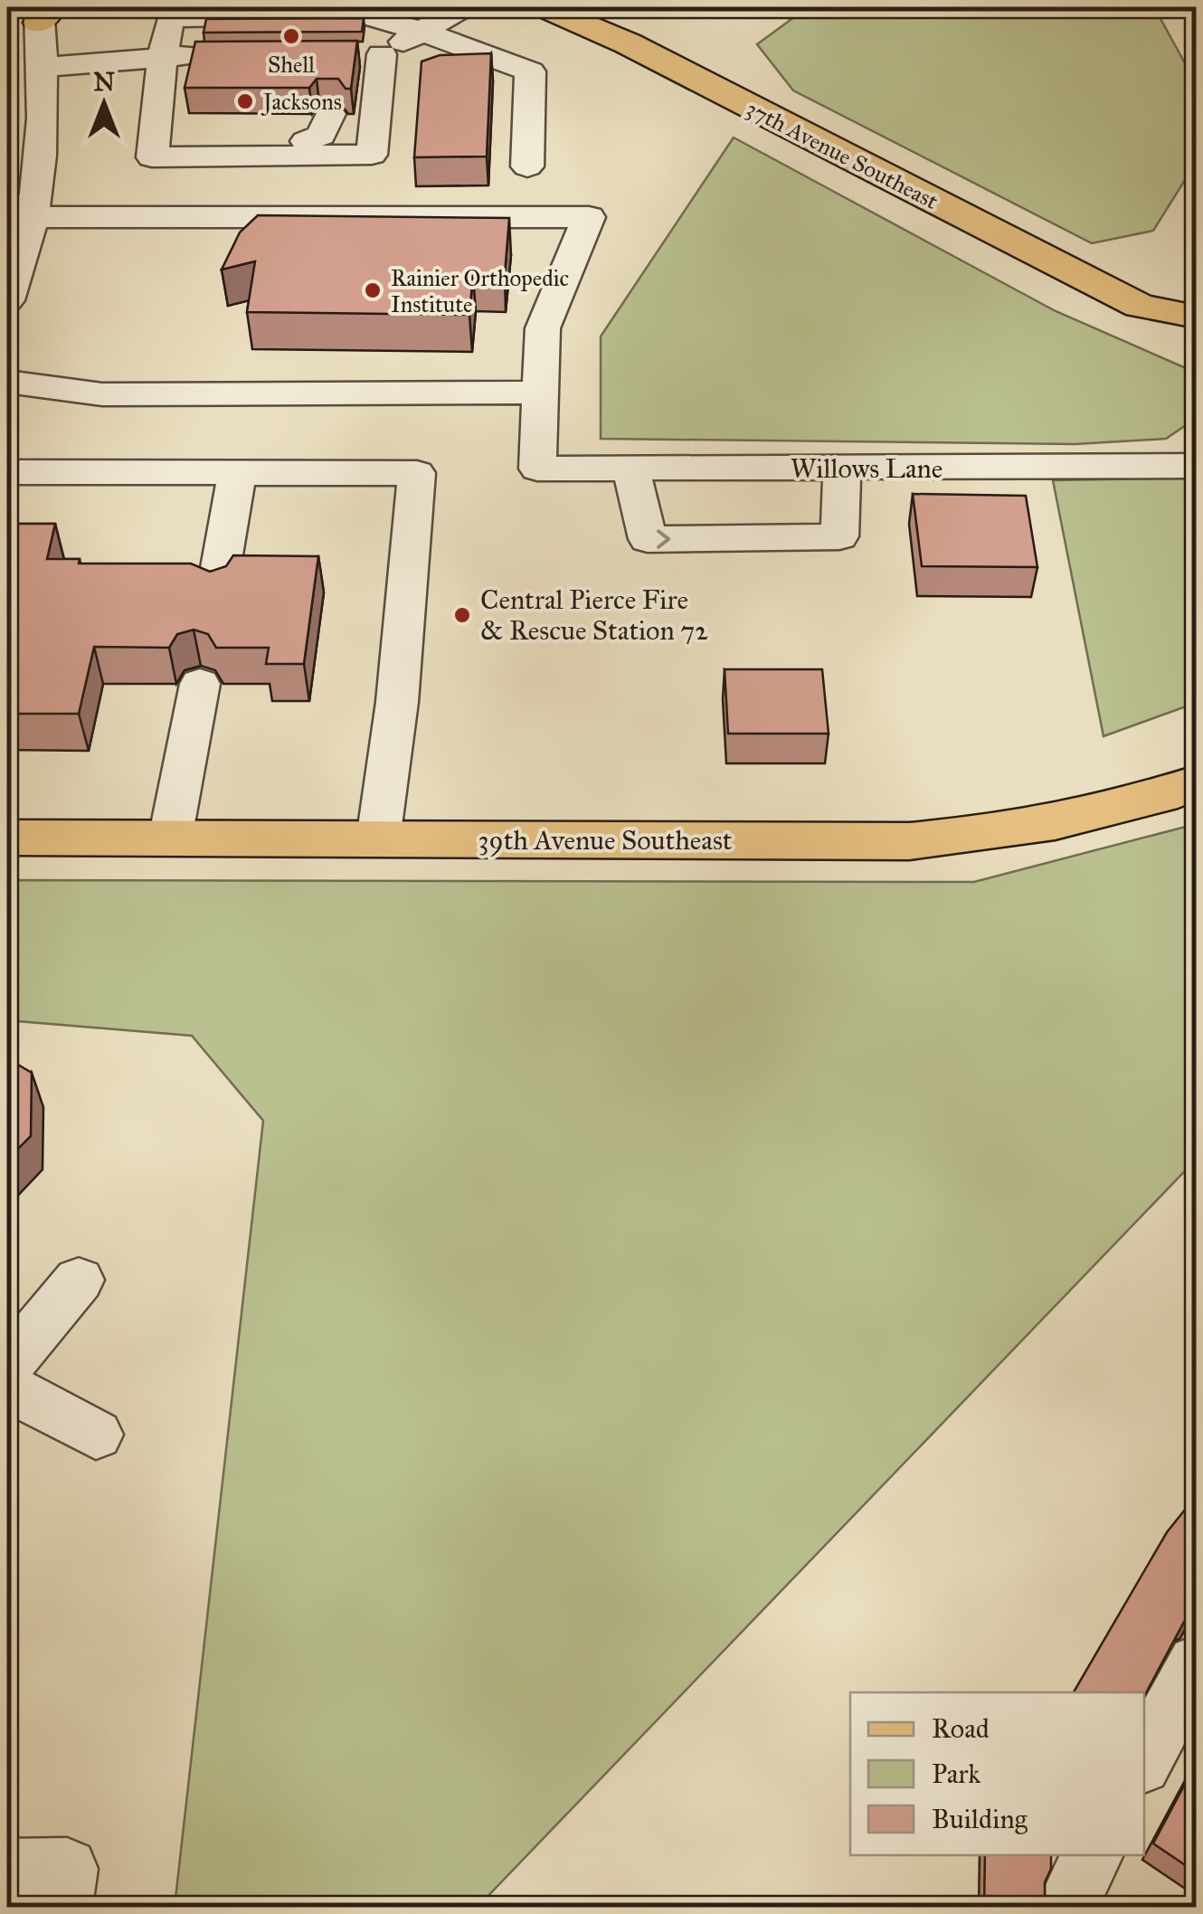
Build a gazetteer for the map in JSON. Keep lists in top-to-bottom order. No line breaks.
{"streets":{"main road":["37th Avenue Southeast","39th Avenue Southeast"],"street":["Willows Lane"]},"places":["Shell","Jacksons","Rainier Orthopedic Institute","Central Pierce Fire & Rescue Station 72"],"legend":["Road","Park","Building"],"north":"top"}
